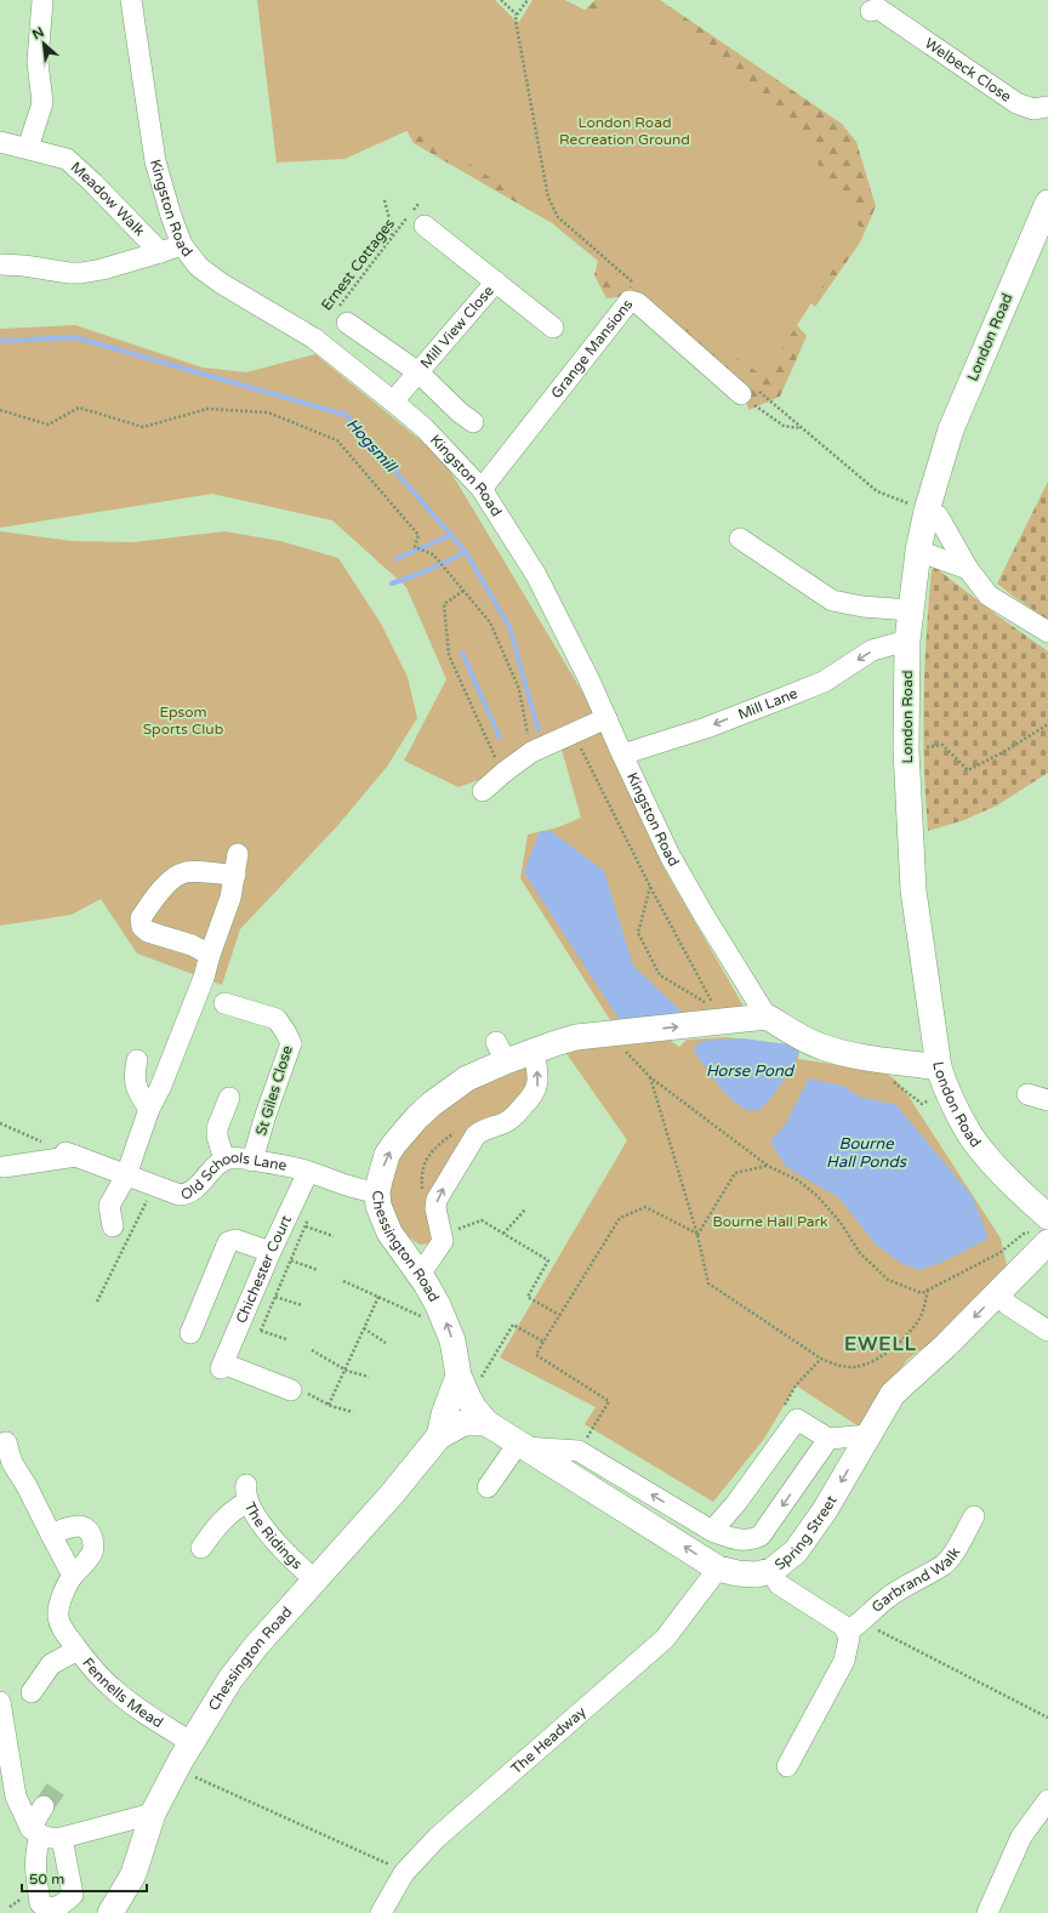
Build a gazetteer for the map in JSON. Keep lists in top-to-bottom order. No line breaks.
{"streets":{"main road":["London Road","Chessington Road","Spring Street"],"street":["Welbeck Close","Meadow Walk","Kingston Road","Mill View Close","Grange Mansions","Mill Lane","St Giles Close","Old Schools Lane","Chichester Court","The Ridings","Garbrand Walk","Fennells Mead","The Headway"],"path":["Ernest Cottages"]},"crossings":[["Kingston Road","Mill View Close"],["Kingston Road","Grange Mansions"],["Kingston Road","Mill Lane"],["Kingston Road","Chessington Road"],["Ernest Cottages","Mill View Close"],["London Road","Mill Lane"],["London Road","Spring Street"],["St Giles Close","Old Schools Lane"],["Old Schools Lane","Chessington Road"],["Old Schools Lane","Chichester Court"],["Chessington Road","Spring Street"],["Chessington Road","The Ridings"],["Chessington Road","Fennells Mead"],["Spring Street","The Headway"]],"one_way":["Mill Lane"],"districts":["EWELL"],"water":["Hogsmill","Horse Pond","Bourne Hall Ponds"],"parks":["London Road Recreation Ground","Epsom Sports Club","Bourne Hall Park"],"scale_bar":"50 m","north":"top left"}
